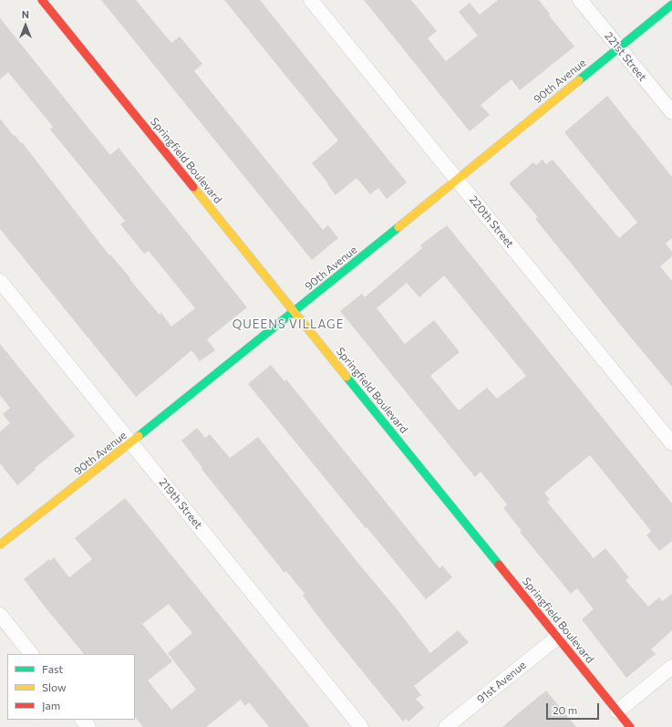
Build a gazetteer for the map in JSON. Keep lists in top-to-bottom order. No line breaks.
{"streets":{"main road":["90th Avenue","Springfield Boulevard"],"street":["221st Street","220th Street","219th Street","91st Avenue"]},"crossings":[["221st Street","90th Avenue"],["90th Avenue","Springfield Boulevard"],["90th Avenue","220th Street"],["90th Avenue","219th Street"],["Springfield Boulevard","91st Avenue"]],"districts":["QUEENS VILLAGE"],"legend":["Fast","Slow","Jam"],"scale_bar":"20 m","north":"top"}
